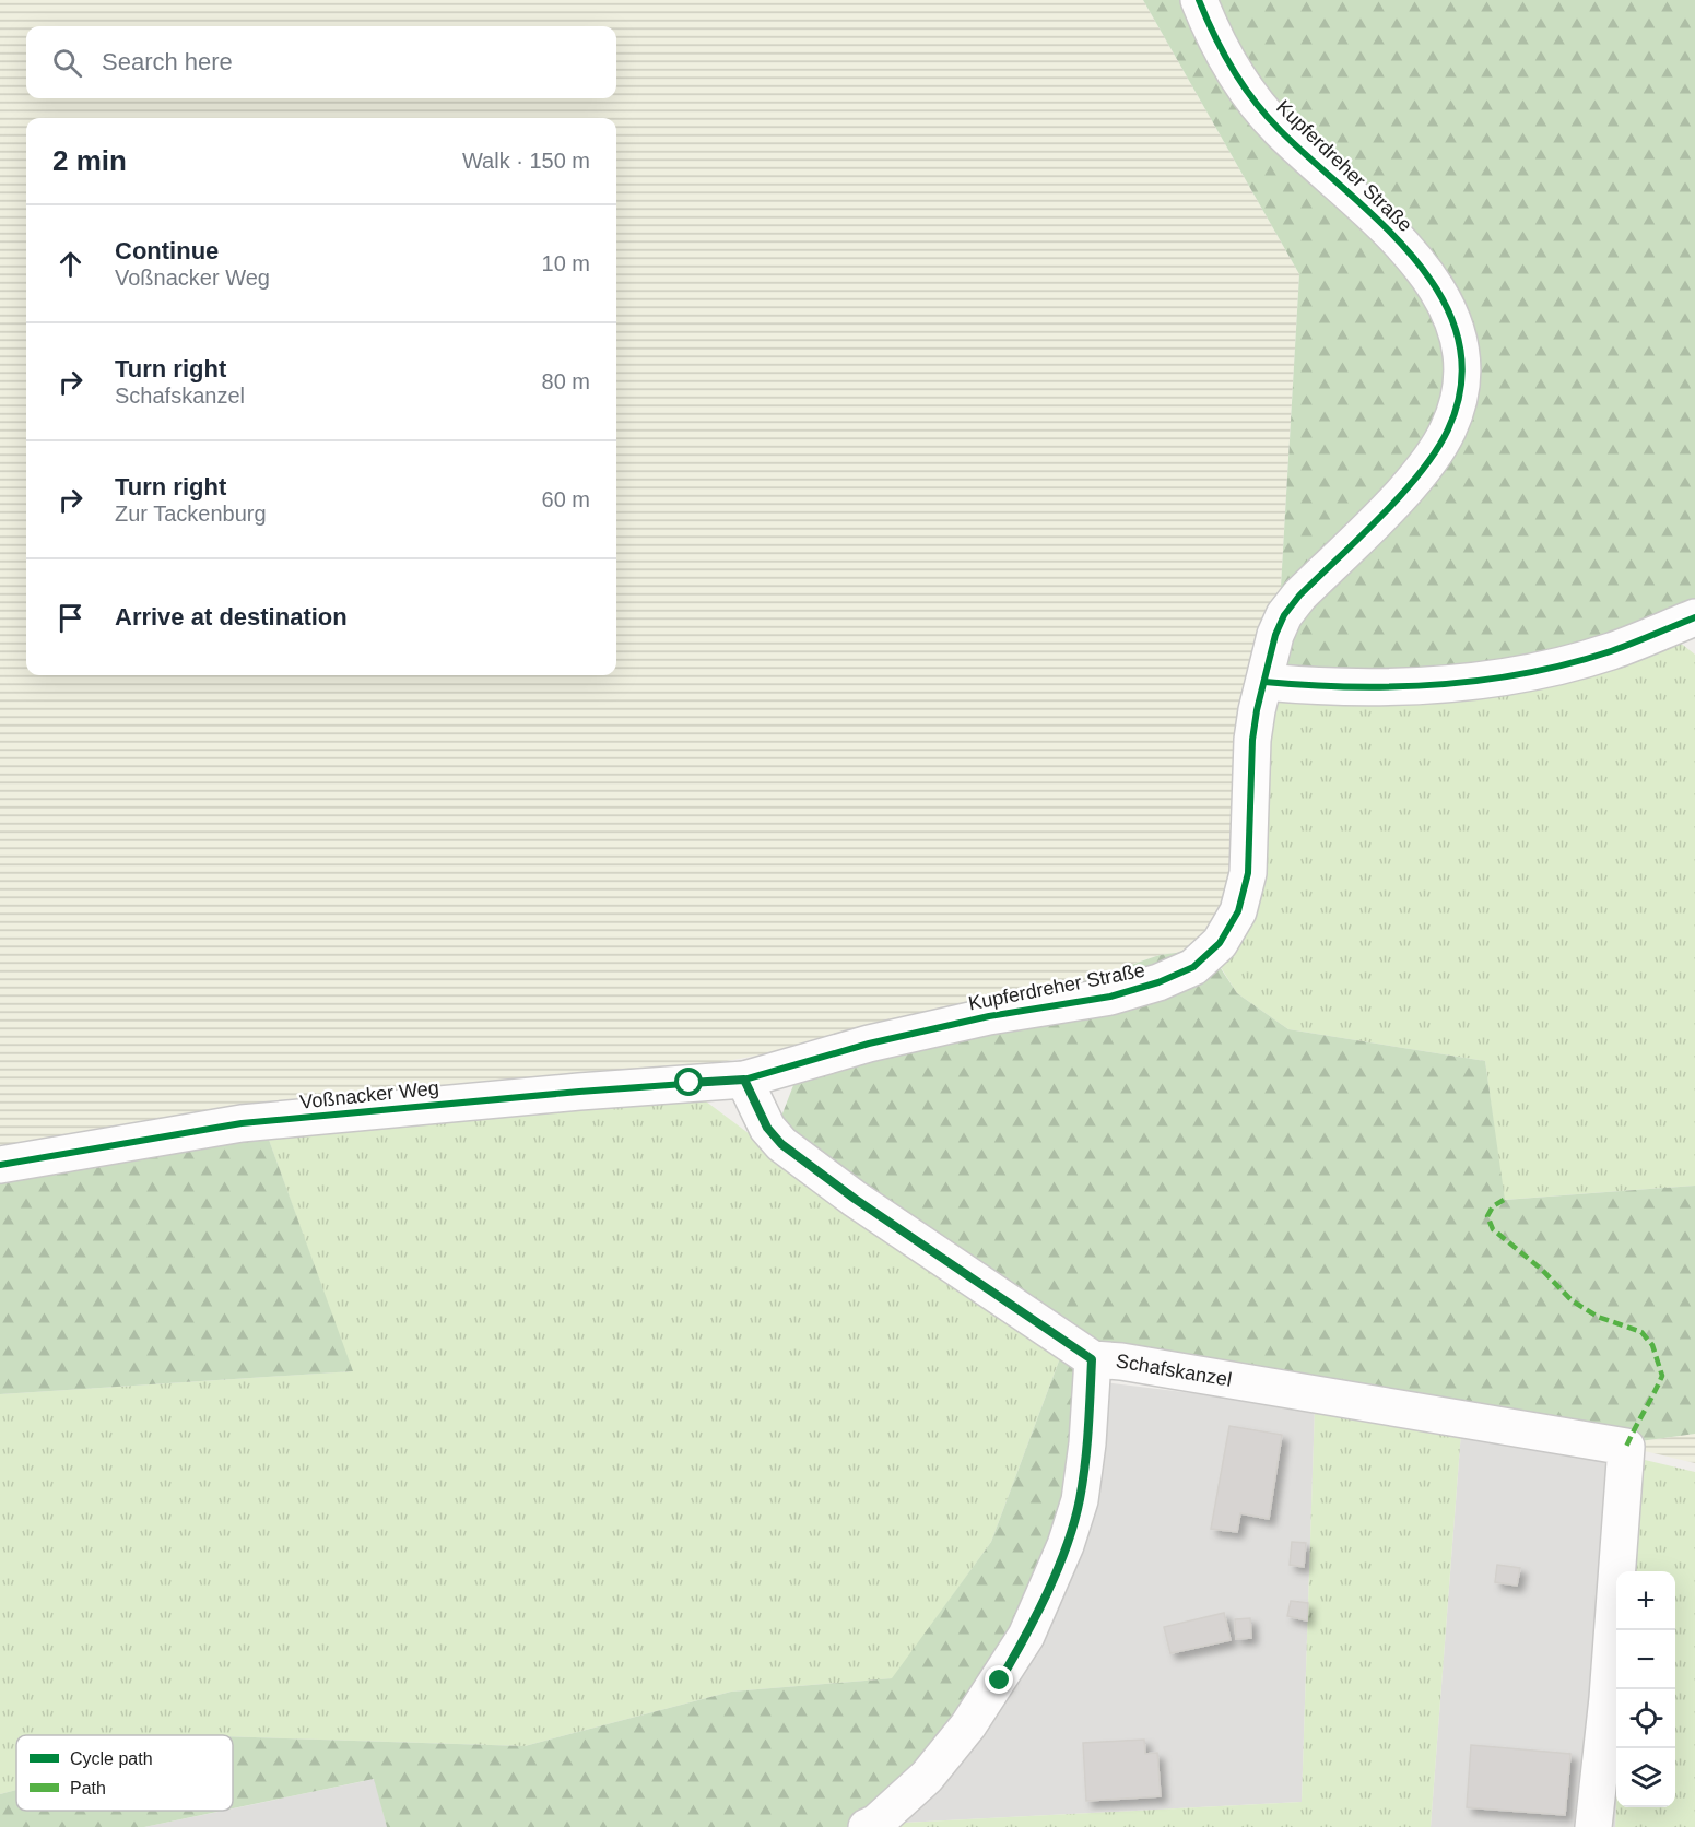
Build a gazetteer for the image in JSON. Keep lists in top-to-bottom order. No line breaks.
{"streets":{"street":["Kupferdreher Straße","Voßnacker Weg","Schafskanzel"]},"crossings":[["Kupferdreher Straße","Voßnacker Weg"],["Kupferdreher Straße","Schafskanzel"],["Voßnacker Weg","Schafskanzel"]],"legend":["Cycle path","Path"],"page":{"search":"Search here","heading":["2 min","Walk · 150 m"],"list":[["Continue","Voßnacker Weg","10 m"],["Turn right","Schafskanzel","80 m"],["Turn right","Zur Tackenburg","60 m"],"Arrive at destination"],"map_buttons":["+","−"]}}
